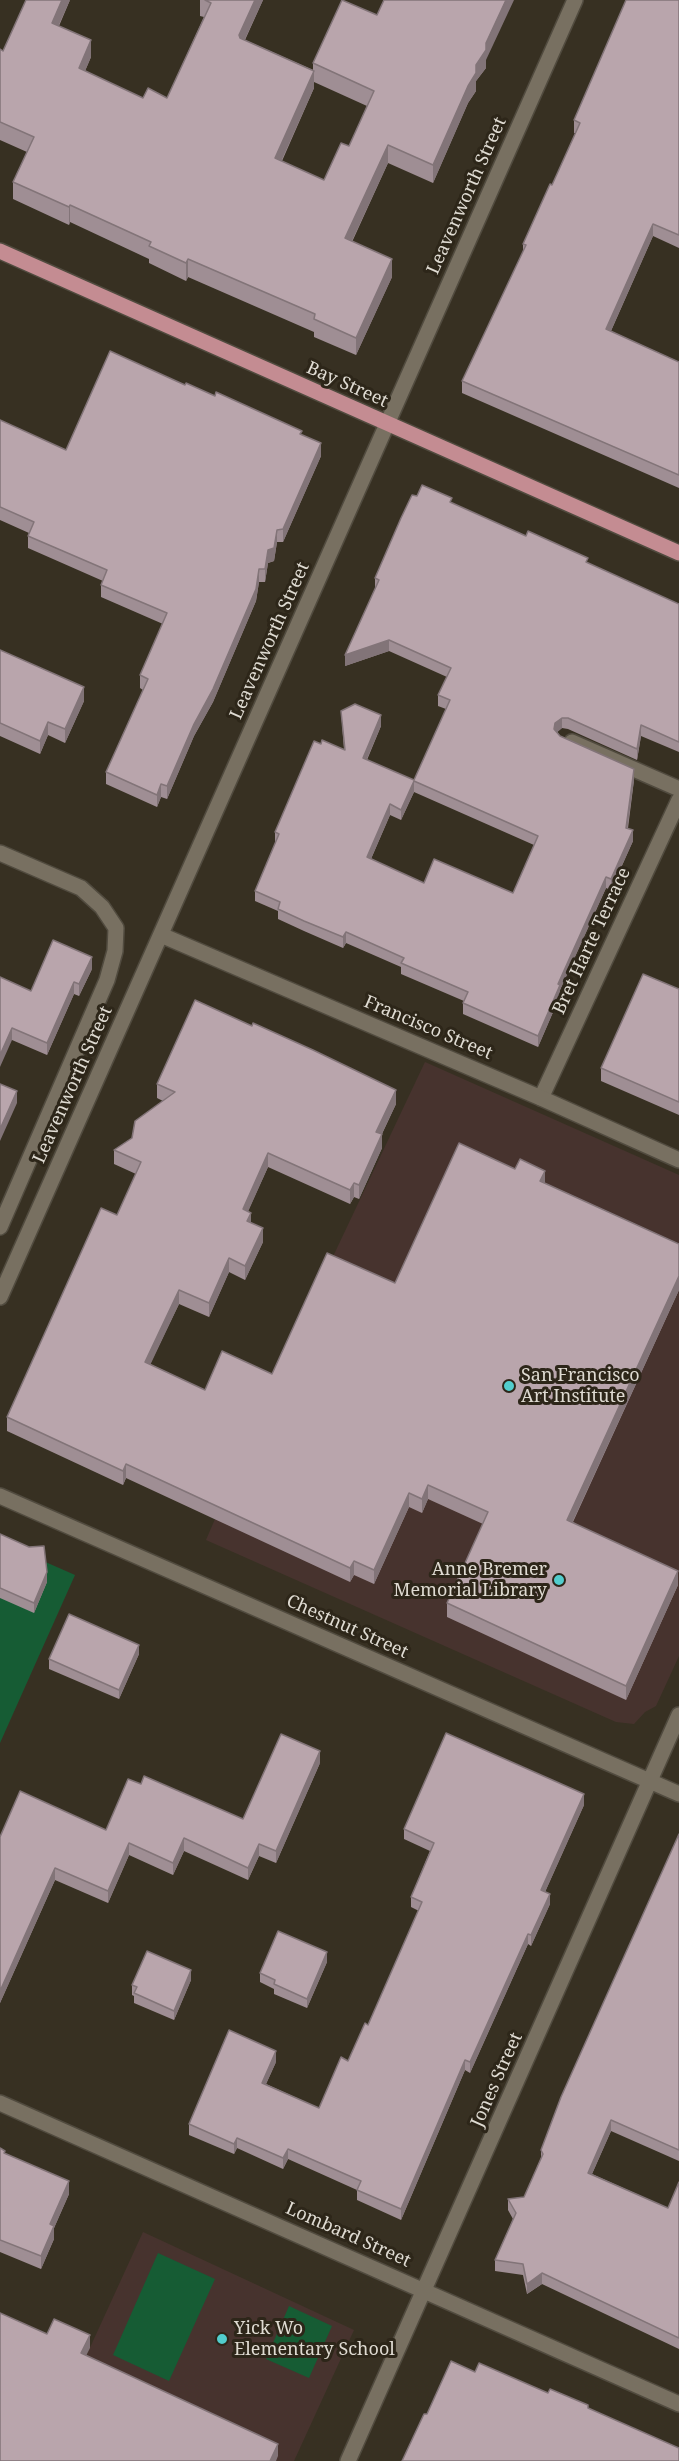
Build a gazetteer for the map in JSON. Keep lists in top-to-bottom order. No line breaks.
{"streets":{"main road":["Bay Street"],"street":["Leavenworth Street","Bret Harte Terrace","Francisco Street","Chestnut Street","Jones Street","Lombard Street"]},"crossings":[["Leavenworth Street","Bay Street"],["Leavenworth Street","Francisco Street"],["Bret Harte Terrace","Francisco Street"],["Chestnut Street","Jones Street"],["Jones Street","Lombard Street"]],"places":["San Francisco Art Institute","Anne Bremer Memorial Library","Yick Wo Elementary School"]}
